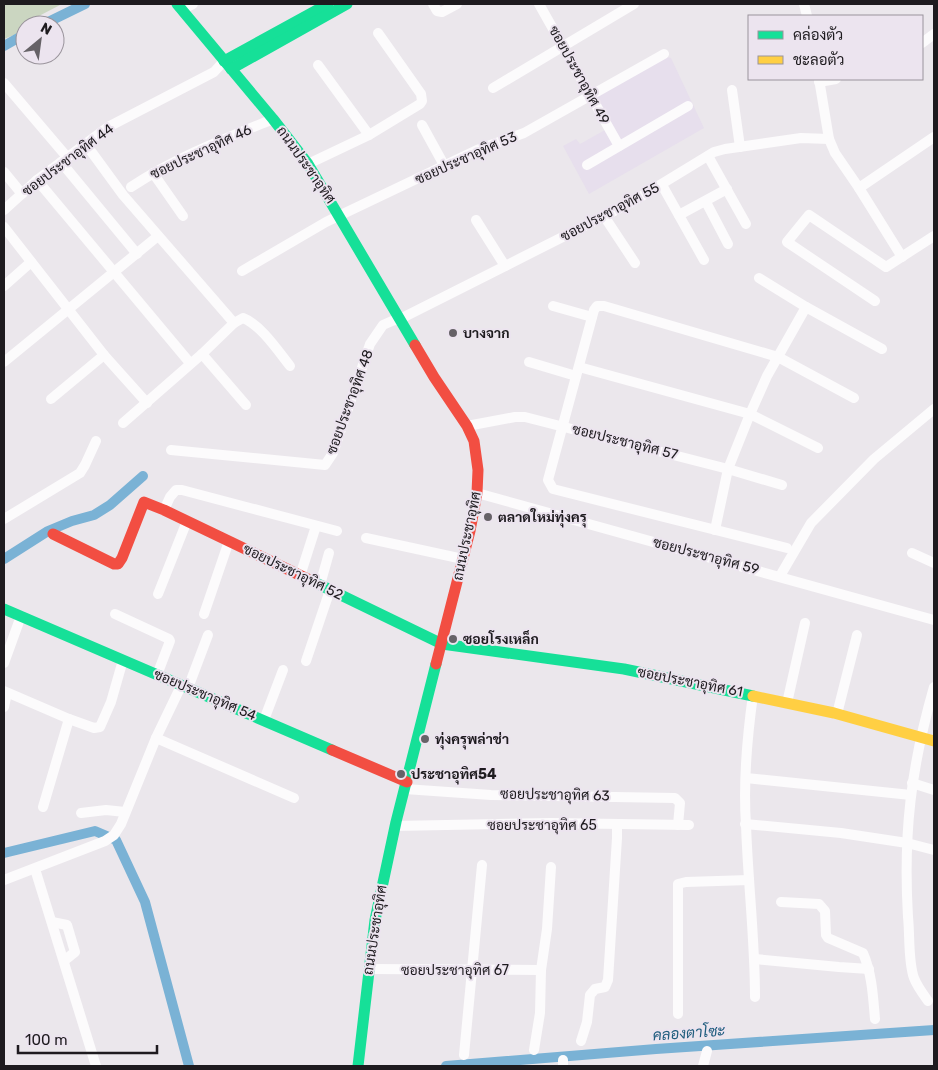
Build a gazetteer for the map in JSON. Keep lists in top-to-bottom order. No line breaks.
{"streets":{"street":["ซอยประชาอุทิศ 49","ซอยประชาอุทิศ 46","ซอยประชาอุทิศ 53","ซอยประชาอุทิศ 44","ถนนประชาอุทิศ","ซอยประชาอุทิศ 55","ซอยประชาอุทิศ 48","ซอยประชาอุทิศ 57","ซอยประชาอุทิศ 59","ซอยประชาอุทิศ 52","ซอยประชาอุทิศ 61","ซอยประชาอุทิศ 54","ซอยประชาอุทิศ 63","ซอยประชาอุทิศ 65","ซอยประชาอุทิศ 67"]},"crossings":[["ซอยประชาอุทิศ 49","ซอยประชาอุทิศ 53"],["ซอยประชาอุทิศ 46","ถนนประชาอุทิศ"],["ซอยประชาอุทิศ 53","ถนนประชาอุทิศ"],["ซอยประชาอุทิศ 44","ถนนประชาอุทิศ"],["ถนนประชาอุทิศ","ซอยประชาอุทิศ 55"],["ถนนประชาอุทิศ","ซอยประชาอุทิศ 48"],["ถนนประชาอุทิศ","ซอยประชาอุทิศ 57"],["ถนนประชาอุทิศ","ซอยประชาอุทิศ 59"],["ถนนประชาอุทิศ","ซอยประชาอุทิศ 52"],["ถนนประชาอุทิศ","ซอยประชาอุทิศ 61"],["ถนนประชาอุทิศ","ซอยประชาอุทิศ 54"],["ถนนประชาอุทิศ","ซอยประชาอุทิศ 63"],["ถนนประชาอุทิศ","ซอยประชาอุทิศ 65"],["ถนนประชาอุทิศ","ซอยประชาอุทิศ 67"],["ซอยประชาอุทิศ 55","ซอยประชาอุทิศ 48"],["ซอยประชาอุทิศ 52","ซอยประชาอุทิศ 61"],["ซอยประชาอุทิศ 54","ซอยประชาอุทิศ 63"],["ซอยประชาอุทิศ 63","ซอยประชาอุทิศ 65"]],"water":["คลองตาโซะ"],"places":["บางจาก","ตลาดใหม่ทุ่งครุ","ซอยโรงเหล็ก","ทุ่งครุพล่าช่า","ประชาอุทิศ54"],"legend":["คล่องตัว","ชะลอตัว"],"scale_bar":"100 m","north":"top right"}
